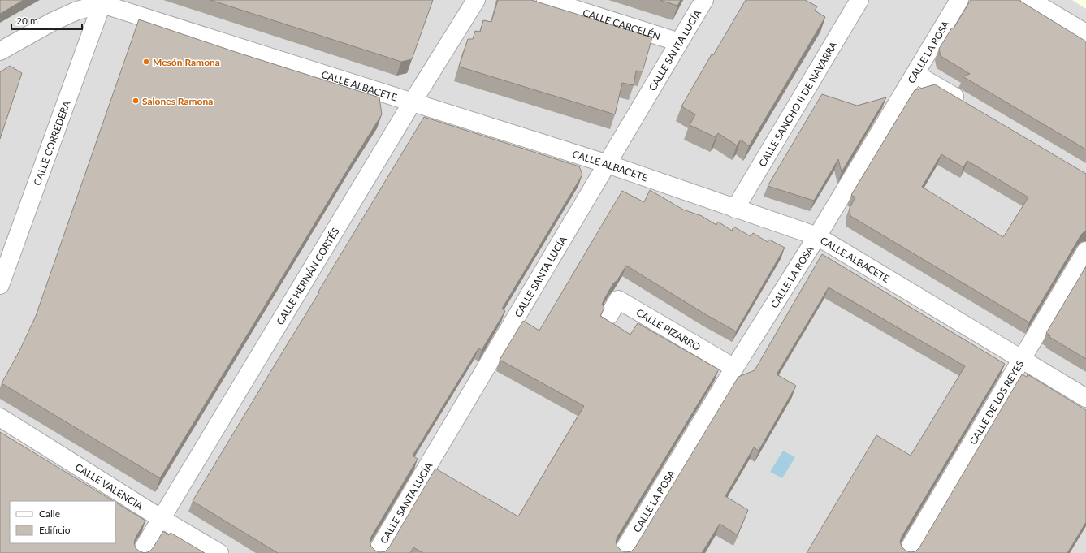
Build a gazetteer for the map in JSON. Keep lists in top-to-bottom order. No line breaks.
{"streets":{"street":["CALLE CARCELÉN","CALLE SANTA LUCÍA","CALLE LA ROSA","CALLE ALBACETE","CALLE SANCHO II DE NAVARRA","CALLE CORREDERA","CALLE HERNÁN CORTÉS","CALLE PIZARRO","CALLE DE LOS REYES","CALLE VALENCIA"]},"crossings":[["CALLE CARCELÉN","CALLE SANTA LUCÍA"],["CALLE SANTA LUCÍA","CALLE ALBACETE"],["CALLE LA ROSA","CALLE ALBACETE"],["CALLE LA ROSA","CALLE PIZARRO"],["CALLE ALBACETE","CALLE SANCHO II DE NAVARRA"],["CALLE ALBACETE","CALLE CORREDERA"],["CALLE ALBACETE","CALLE HERNÁN CORTÉS"],["CALLE ALBACETE","CALLE DE LOS REYES"],["CALLE HERNÁN CORTÉS","CALLE VALENCIA"]],"places":["Mesón Ramona","Salones Ramona"],"legend":["Calle","Edificio"],"scale_bar":"20 m"}
